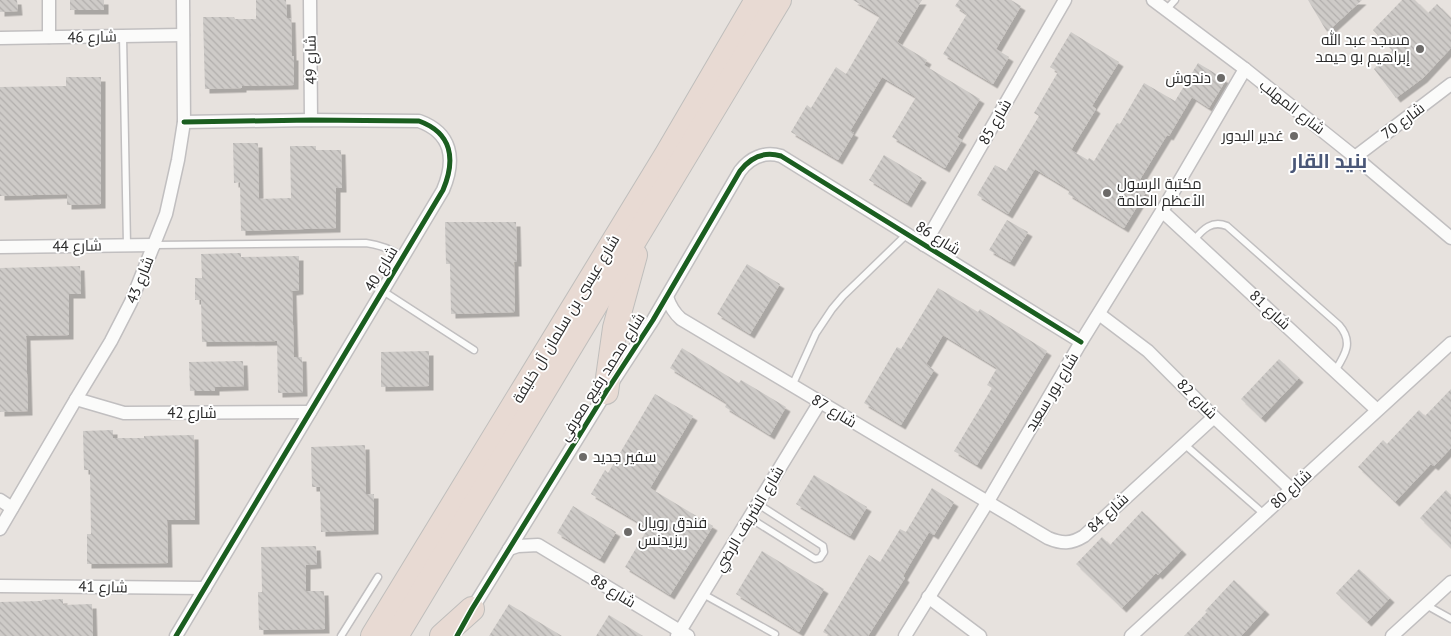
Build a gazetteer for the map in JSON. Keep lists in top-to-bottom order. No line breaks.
{"streets":{"highway":["شارع عيسى بن سلمان آل خليفة"],"street":["شارع 46","شارع 49","شارع المهلب","شارع 70","شارع 85","شارع 86","شارع 44","شارع 40","شارع 43","شارع 81","شارع محمد رفيع معرفي","شارع بور سعيد","شارع 82","شارع 87","شارع 42","شارع 80","شارع 84","شارع الشريف الرضي","شارع 41","شارع 88"]},"crossings":[["شارع 46","شارع 43"],["شارع 49","شارع 40"],["شارع المهلب","شارع 70"],["شارع المهلب","شارع بور سعيد"],["شارع 85","شارع 86"],["شارع 86","شارع محمد رفيع معرفي"],["شارع 86","شارع بور سعيد"],["شارع 44","شارع 43"],["شارع 40","شارع 43"],["شارع 40","شارع 42"],["شارع 40","شارع 41"],["شارع 43","شارع 42"],["شارع 81","شارع بور سعيد"],["شارع 81","شارع 80"],["شارع محمد رفيع معرفي","شارع 87"],["شارع بور سعيد","شارع 82"],["شارع بور سعيد","شارع 87"],["شارع بور سعيد","شارع 84"],["شارع 82","شارع 80"],["شارع 82","شارع 84"],["شارع 87","شارع 84"],["شارع 87","شارع الشريف الرضي"],["شارع الشريف الرضي","شارع 88"]],"districts":["بنيد القار"],"places":["مسجد عبد الله إبراهيم بو حيمد","دندوش","غدير البدور","مكتبة الرسول الأعظم العامة","سفير جديد","فندق رويال ريزيدنس"]}
